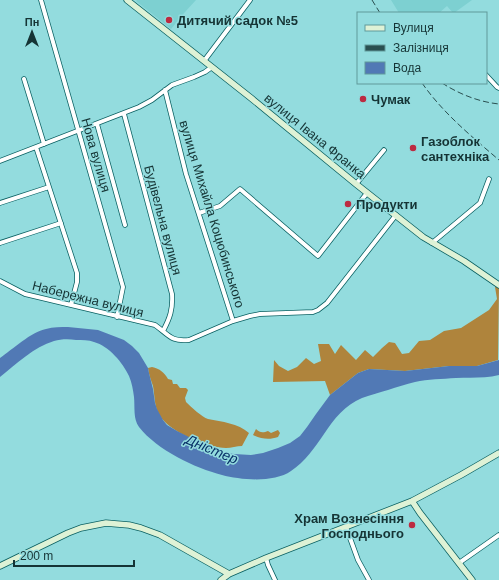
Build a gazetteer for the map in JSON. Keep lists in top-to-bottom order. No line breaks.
{"streets":{"main road":["вулиця Івана Франка"],"street":["Нова вулиця","вулиця Михайла Коцюбинського","Будівельна вулиця","Набережна вулиця"]},"crossings":[["Нова вулиця","Набережна вулиця"],["вулиця Михайла Коцюбинського","Набережна вулиця"],["Будівельна вулиця","Набережна вулиця"]],"water":["Дністер"],"places":["Дитячий садок №5","Чумак","Газоблок сантехніка","Продукти","Храм Вознесіння Господнього"],"legend":["Вулиця","Залізниця","Вода"],"scale_bar":"200 m","north":"top"}
